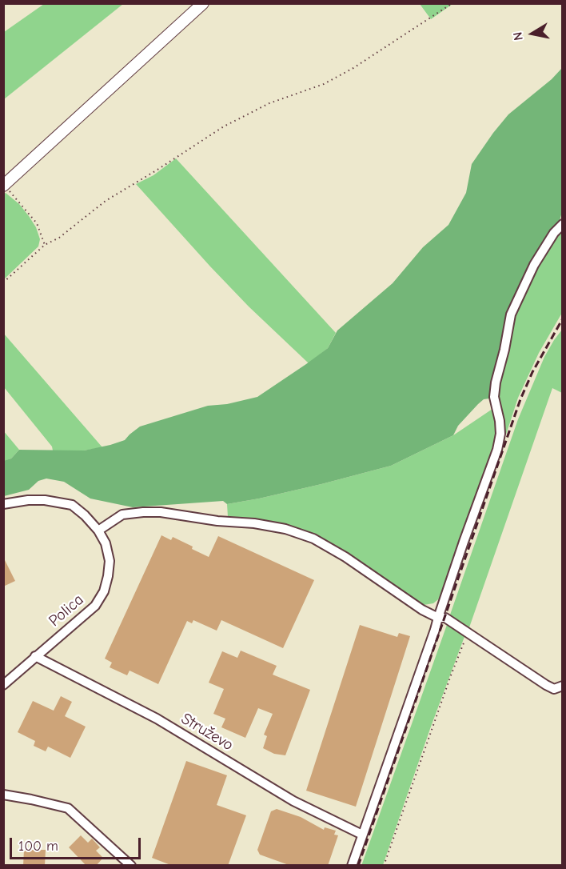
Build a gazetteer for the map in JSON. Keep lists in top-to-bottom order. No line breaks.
{"streets":{"street":["Polica","Struževo"]},"crossings":[["Polica","Struževo"]],"scale_bar":"100 m","north":"left"}
